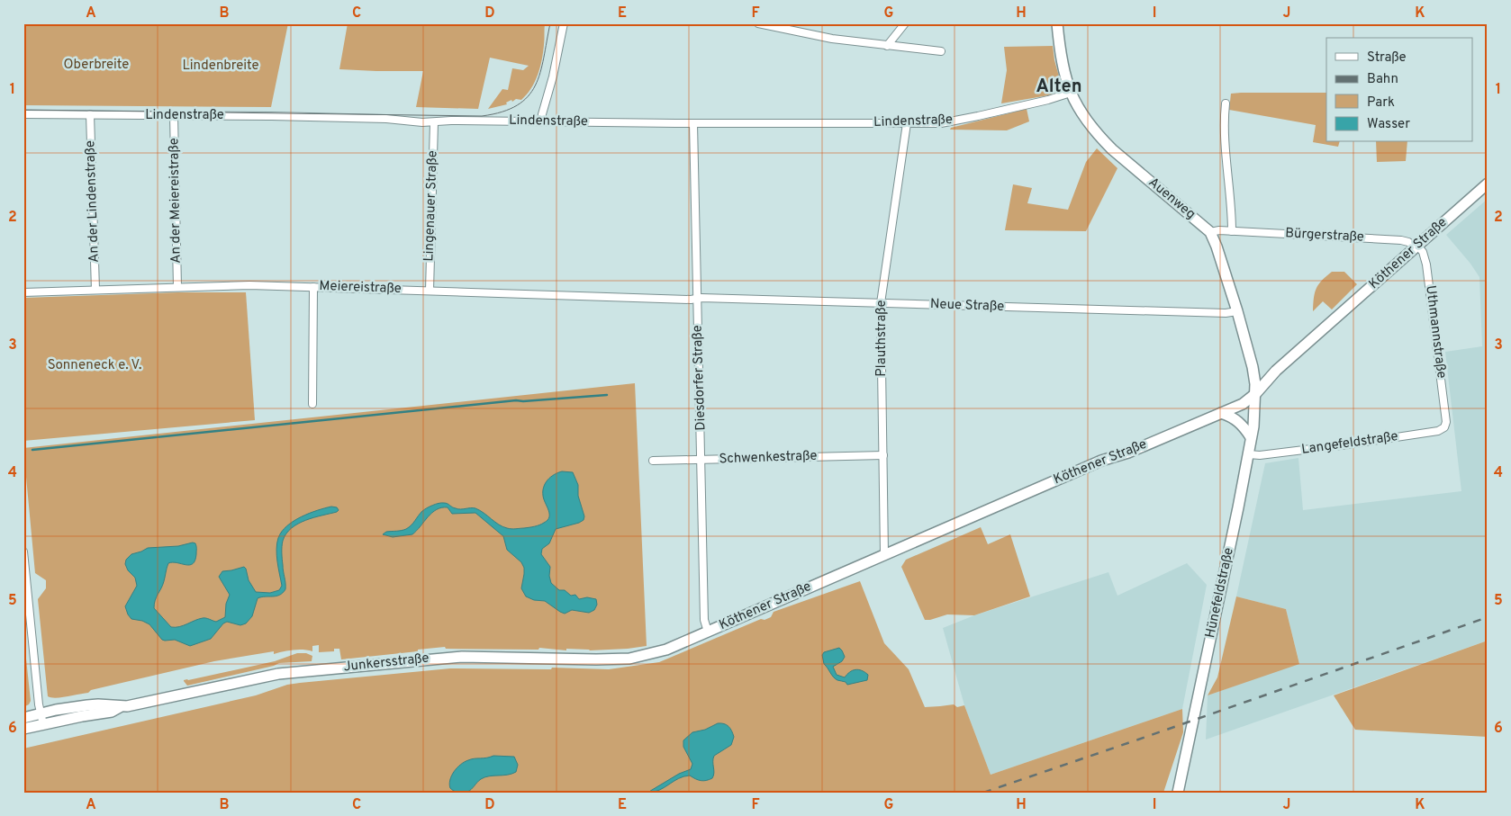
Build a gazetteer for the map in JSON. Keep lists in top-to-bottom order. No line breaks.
{"streets":{"main road":["Auenweg","Köthener Straße","Hünefeldstraße","Junkersstraße"],"street":["Lindenstraße","An der Meiereistraße","An der Lindenstraße","Lingenauer Straße","Bürgerstraße","Meiereistraße","Neue Straße","Uthmannstraße","Plauthstraße","Diesdorfer Straße","Langefeldstraße","Schwenkestraße"]},"crossings":[["Lindenstraße","Auenweg"],["Lindenstraße","An der Meiereistraße"],["Lindenstraße","An der Lindenstraße"],["Lindenstraße","Lingenauer Straße"],["Lindenstraße","Plauthstraße"],["Lindenstraße","Diesdorfer Straße"],["Auenweg","Bürgerstraße"],["Auenweg","Köthener Straße"],["Auenweg","Neue Straße"],["Auenweg","Hünefeldstraße"],["An der Meiereistraße","Meiereistraße"],["An der Lindenstraße","Meiereistraße"],["Lingenauer Straße","Meiereistraße"],["Bürgerstraße","Köthener Straße"],["Bürgerstraße","Uthmannstraße"],["Köthener Straße","Uthmannstraße"],["Köthener Straße","Plauthstraße"],["Köthener Straße","Diesdorfer Straße"],["Köthener Straße","Hünefeldstraße"],["Köthener Straße","Junkersstraße"],["Meiereistraße","Neue Straße"],["Meiereistraße","Diesdorfer Straße"],["Neue Straße","Plauthstraße"],["Neue Straße","Diesdorfer Straße"],["Uthmannstraße","Langefeldstraße"],["Plauthstraße","Schwenkestraße"],["Diesdorfer Straße","Schwenkestraße"],["Langefeldstraße","Hünefeldstraße"]],"districts":["Alten"],"parks":["Oberbreite","Lindenbreite","Sonneneck e. V."],"legend":["Straße","Bahn","Park","Wasser"],"grid":{"columns":["A","B","C","D","E","F","G","H","I","J","K"],"rows":["1","2","3","4","5","6"]}}
